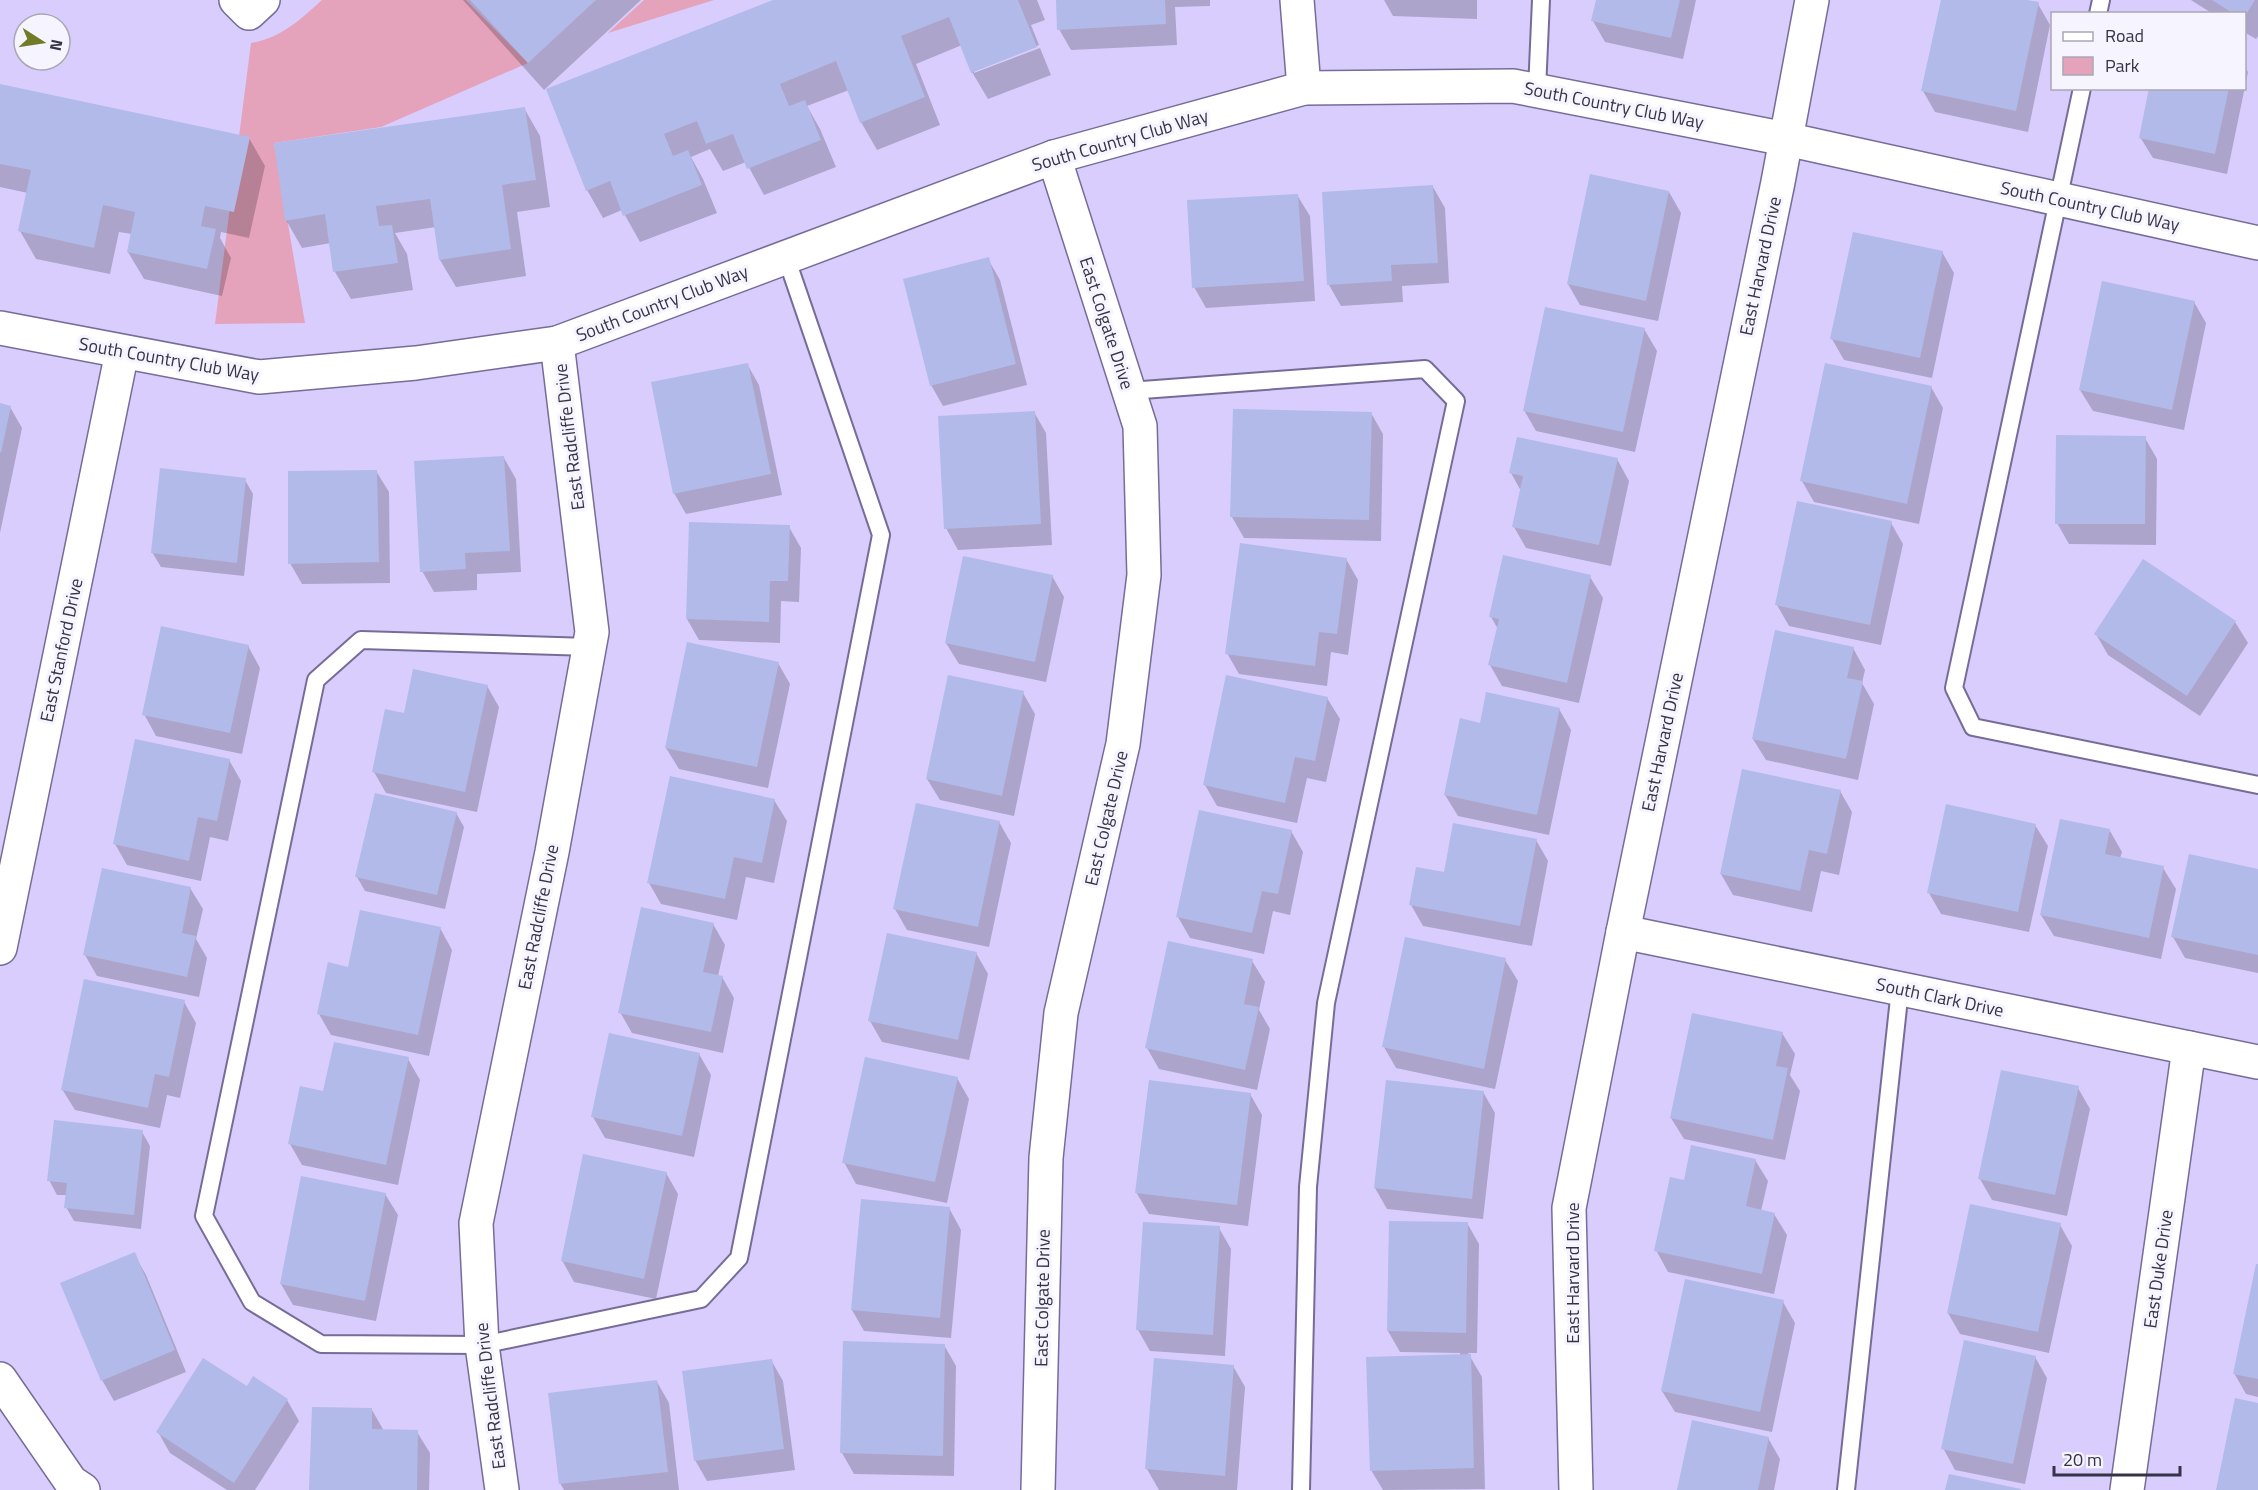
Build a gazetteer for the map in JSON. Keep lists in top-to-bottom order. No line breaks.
{"streets":{"street":["South Country Club Way","East Harvard Drive","East Colgate Drive","East Radcliffe Drive","East Stanford Drive","South Clark Drive","East Duke Drive"]},"crossings":[["South Country Club Way","East Harvard Drive"],["South Country Club Way","East Colgate Drive"],["South Country Club Way","East Radcliffe Drive"],["South Country Club Way","East Stanford Drive"],["East Harvard Drive","South Clark Drive"],["South Clark Drive","East Duke Drive"]],"legend":["Road","Park"],"scale_bar":"20 m","north":"right"}
